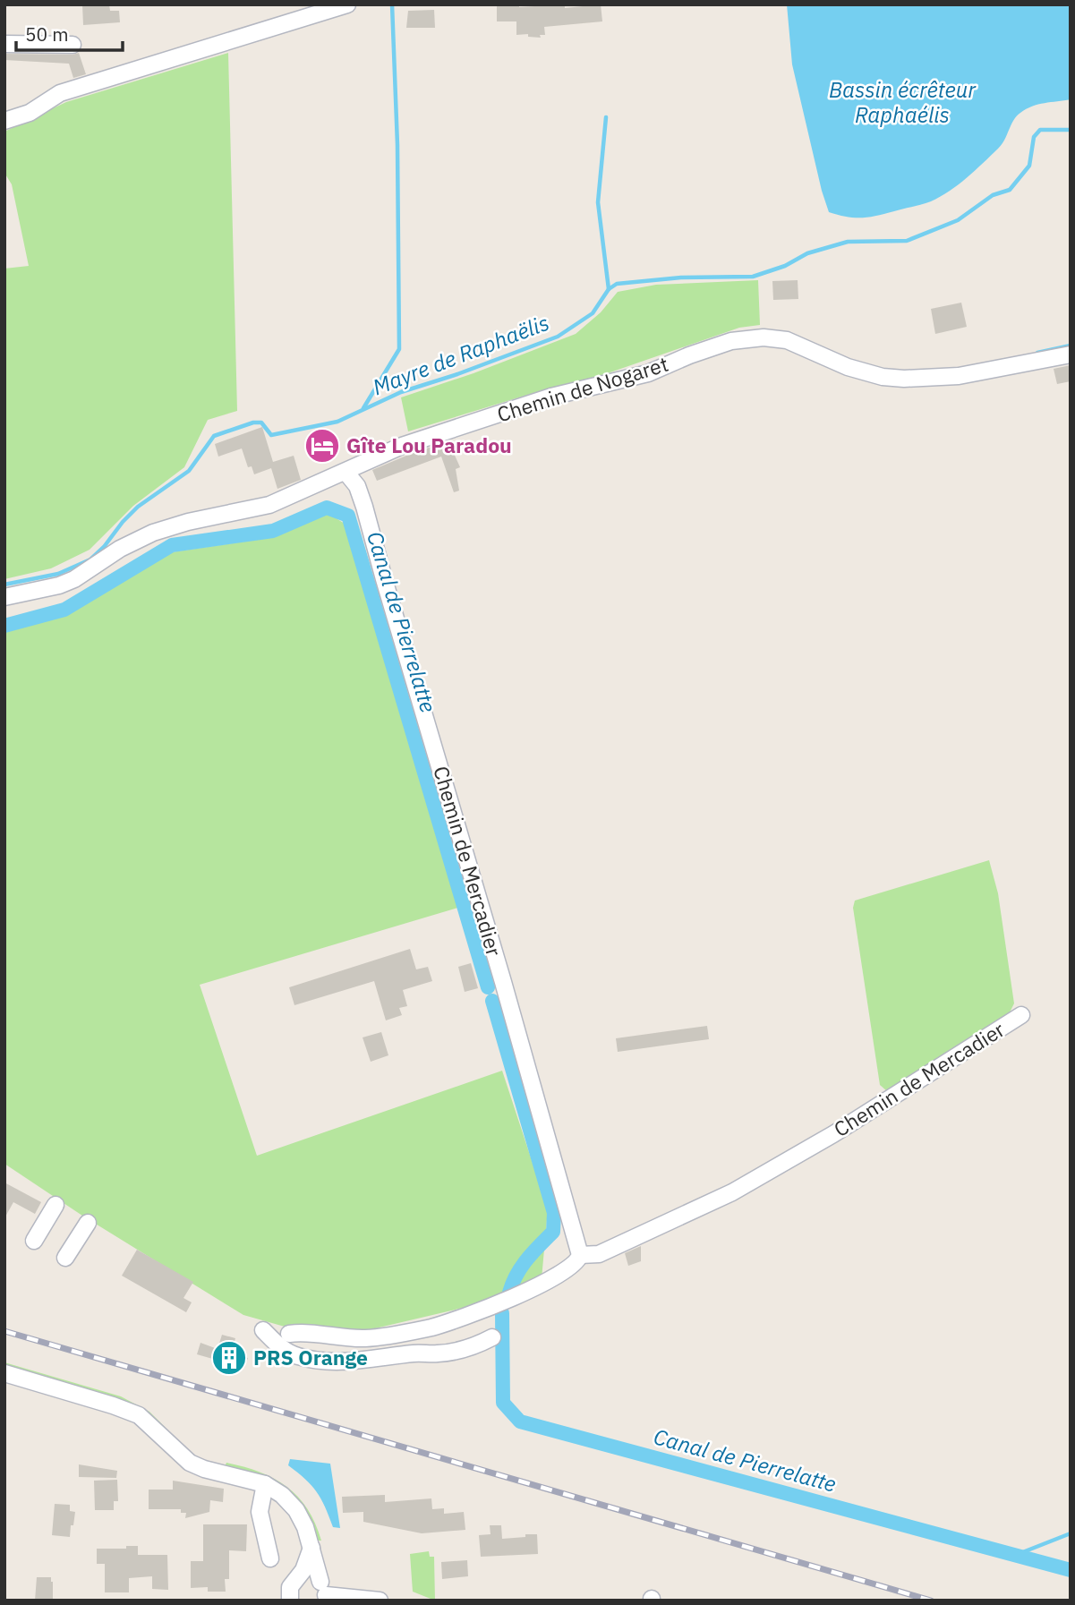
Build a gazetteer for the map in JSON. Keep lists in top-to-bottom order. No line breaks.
{"streets":{"street":["Chemin de Nogaret","Chemin de Mercadier"]},"crossings":[["Chemin de Nogaret","Chemin de Mercadier"]],"water":["Bassin écrêteur Raphaélis","Mayre de Raphaëlis","Canal de Pierrelatte"],"places":{"hotel":["Gîte Lou Paradou"],"building":["PRS Orange"]},"scale_bar":"50 m"}
